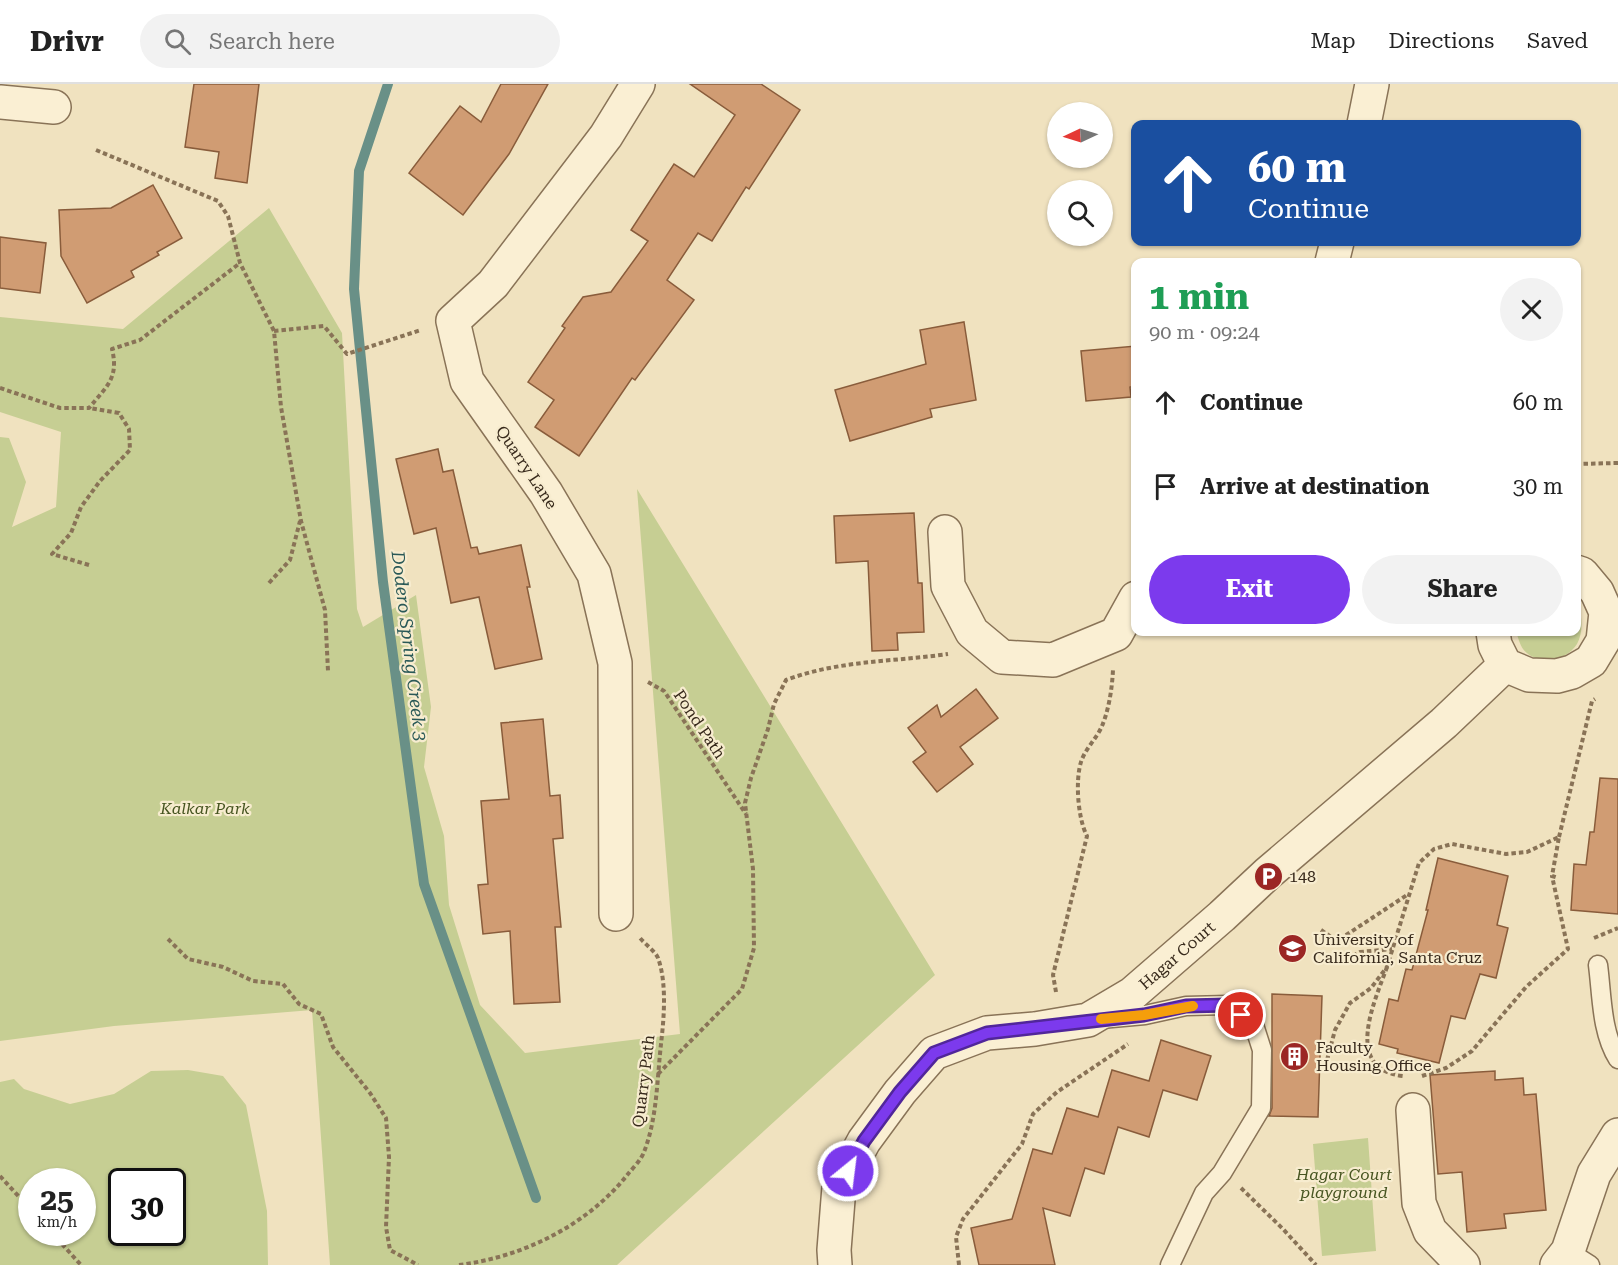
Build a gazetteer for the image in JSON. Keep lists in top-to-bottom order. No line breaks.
{"streets":{"street":["Quarry Lane","Hagar Court"],"path":["Pond Path","Quarry Path"]},"crossings":[["Quarry Lane","Pond Path"],["Quarry Lane","Quarry Path"]],"water":["Dodero Spring Creek 3"],"parks":["Kalkar Park","Hagar Court playground"],"places":{"parking":["148"],"school or university":["University of California, Santa Cruz"],"building":["Faculty Housing Office"]},"north":"left","page":{"header":"Drivr","search":"Search here","nav":["Map","Directions","Saved"],"turn":["60 m","Continue"],"heading":["1 min","90 m · 09:24"],"list":[{"name":"Continue","value":"60 m"},{"name":"Arrive at destination","value":"30 m"}],"buttons":["Exit","Share"],"speed":"25 km/h","limit":"30"}}
